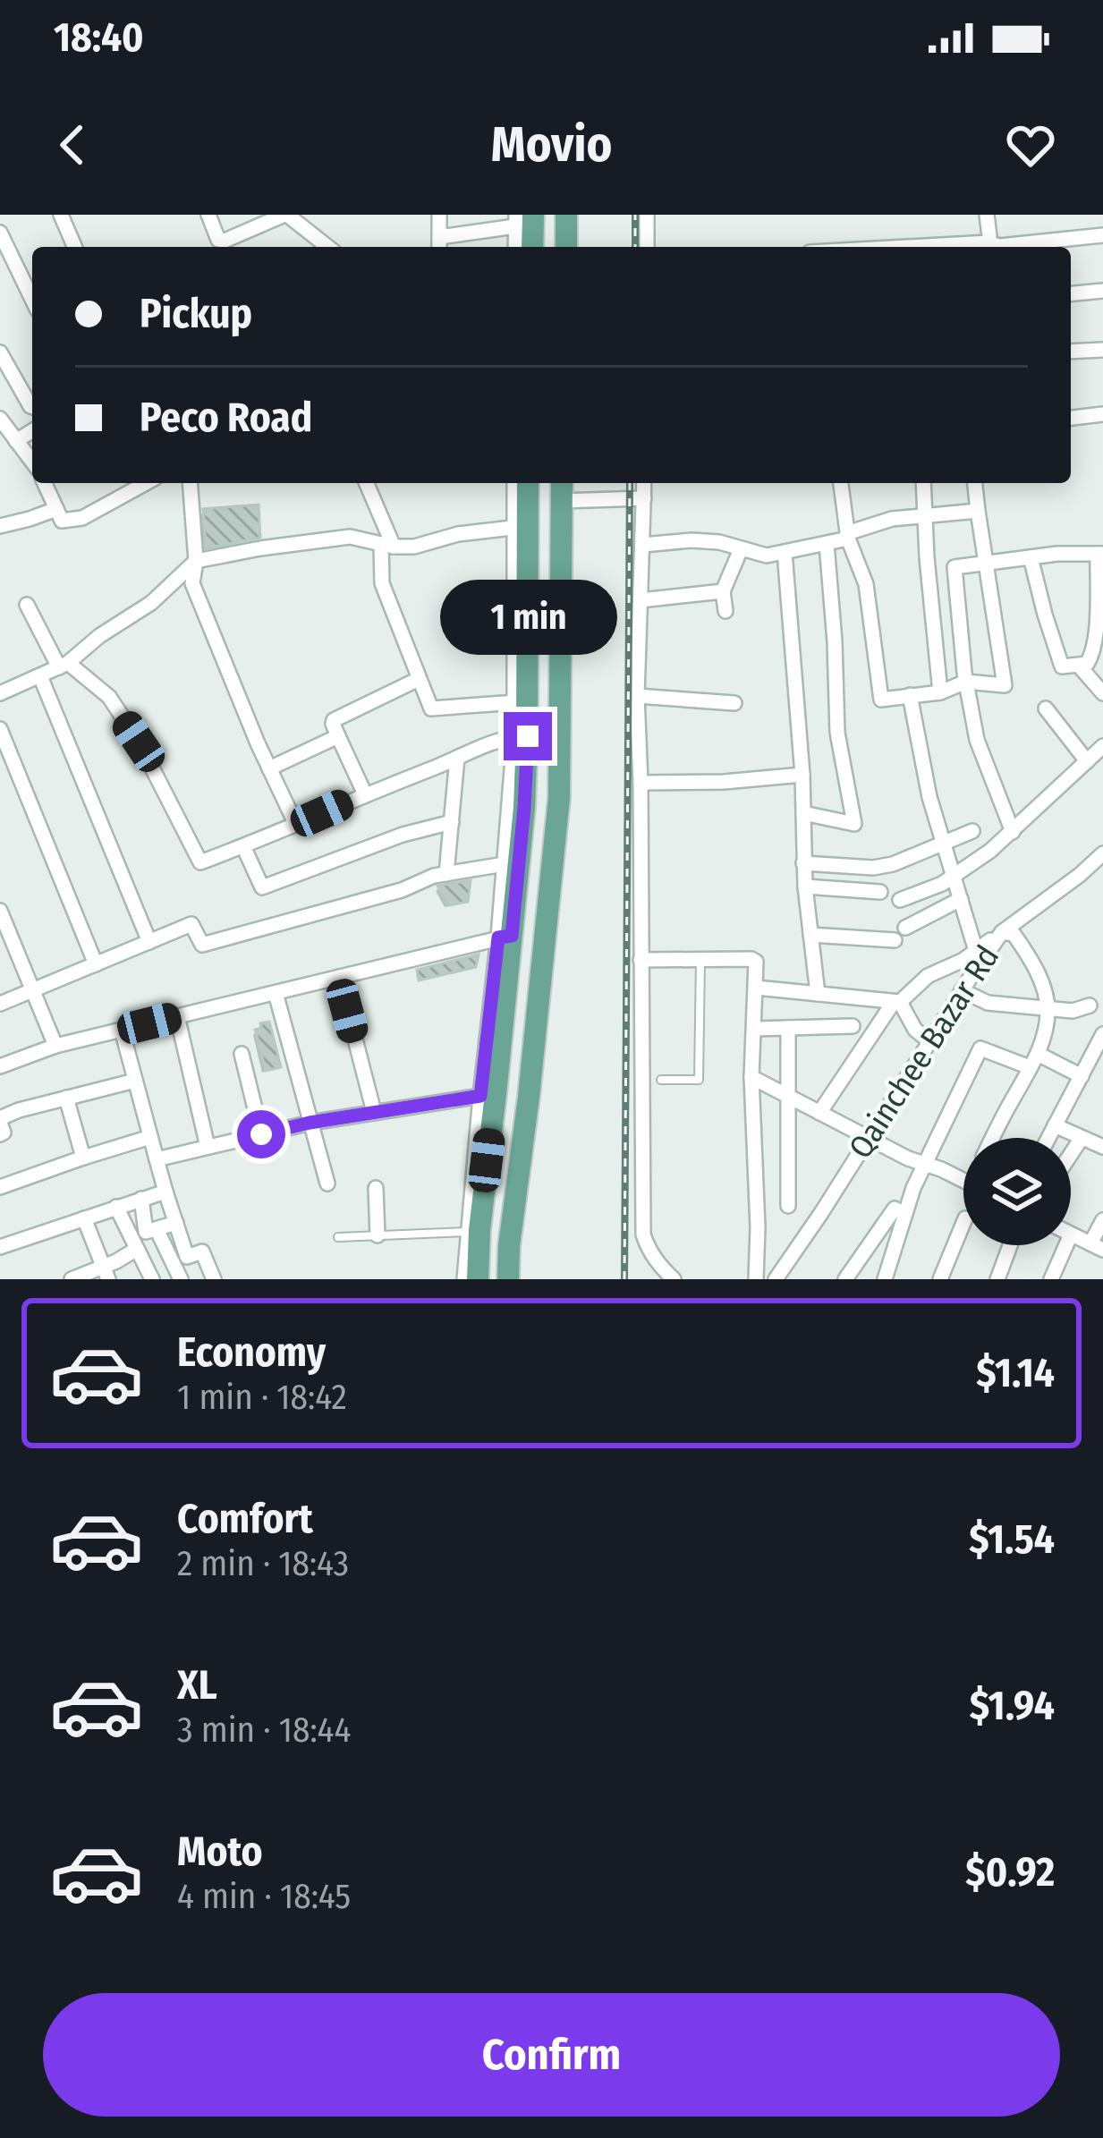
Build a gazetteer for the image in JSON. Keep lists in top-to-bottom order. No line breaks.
{"streets":{"street":["Qainchee Bazar Rd"]},"page":{"status":"18:40","header":"Movio","banner":["Pickup","Peco Road"],"bubble":"1 min","list":[{"name":"Economy","note":"1 min · 18:42","value":"$1.14"},{"name":"Comfort","note":"2 min · 18:43","value":"$1.54"},{"name":"XL","note":"3 min · 18:44","value":"$1.94"},{"name":"Moto","note":"4 min · 18:45","value":"$0.92"}],"buttons":"Confirm"}}
